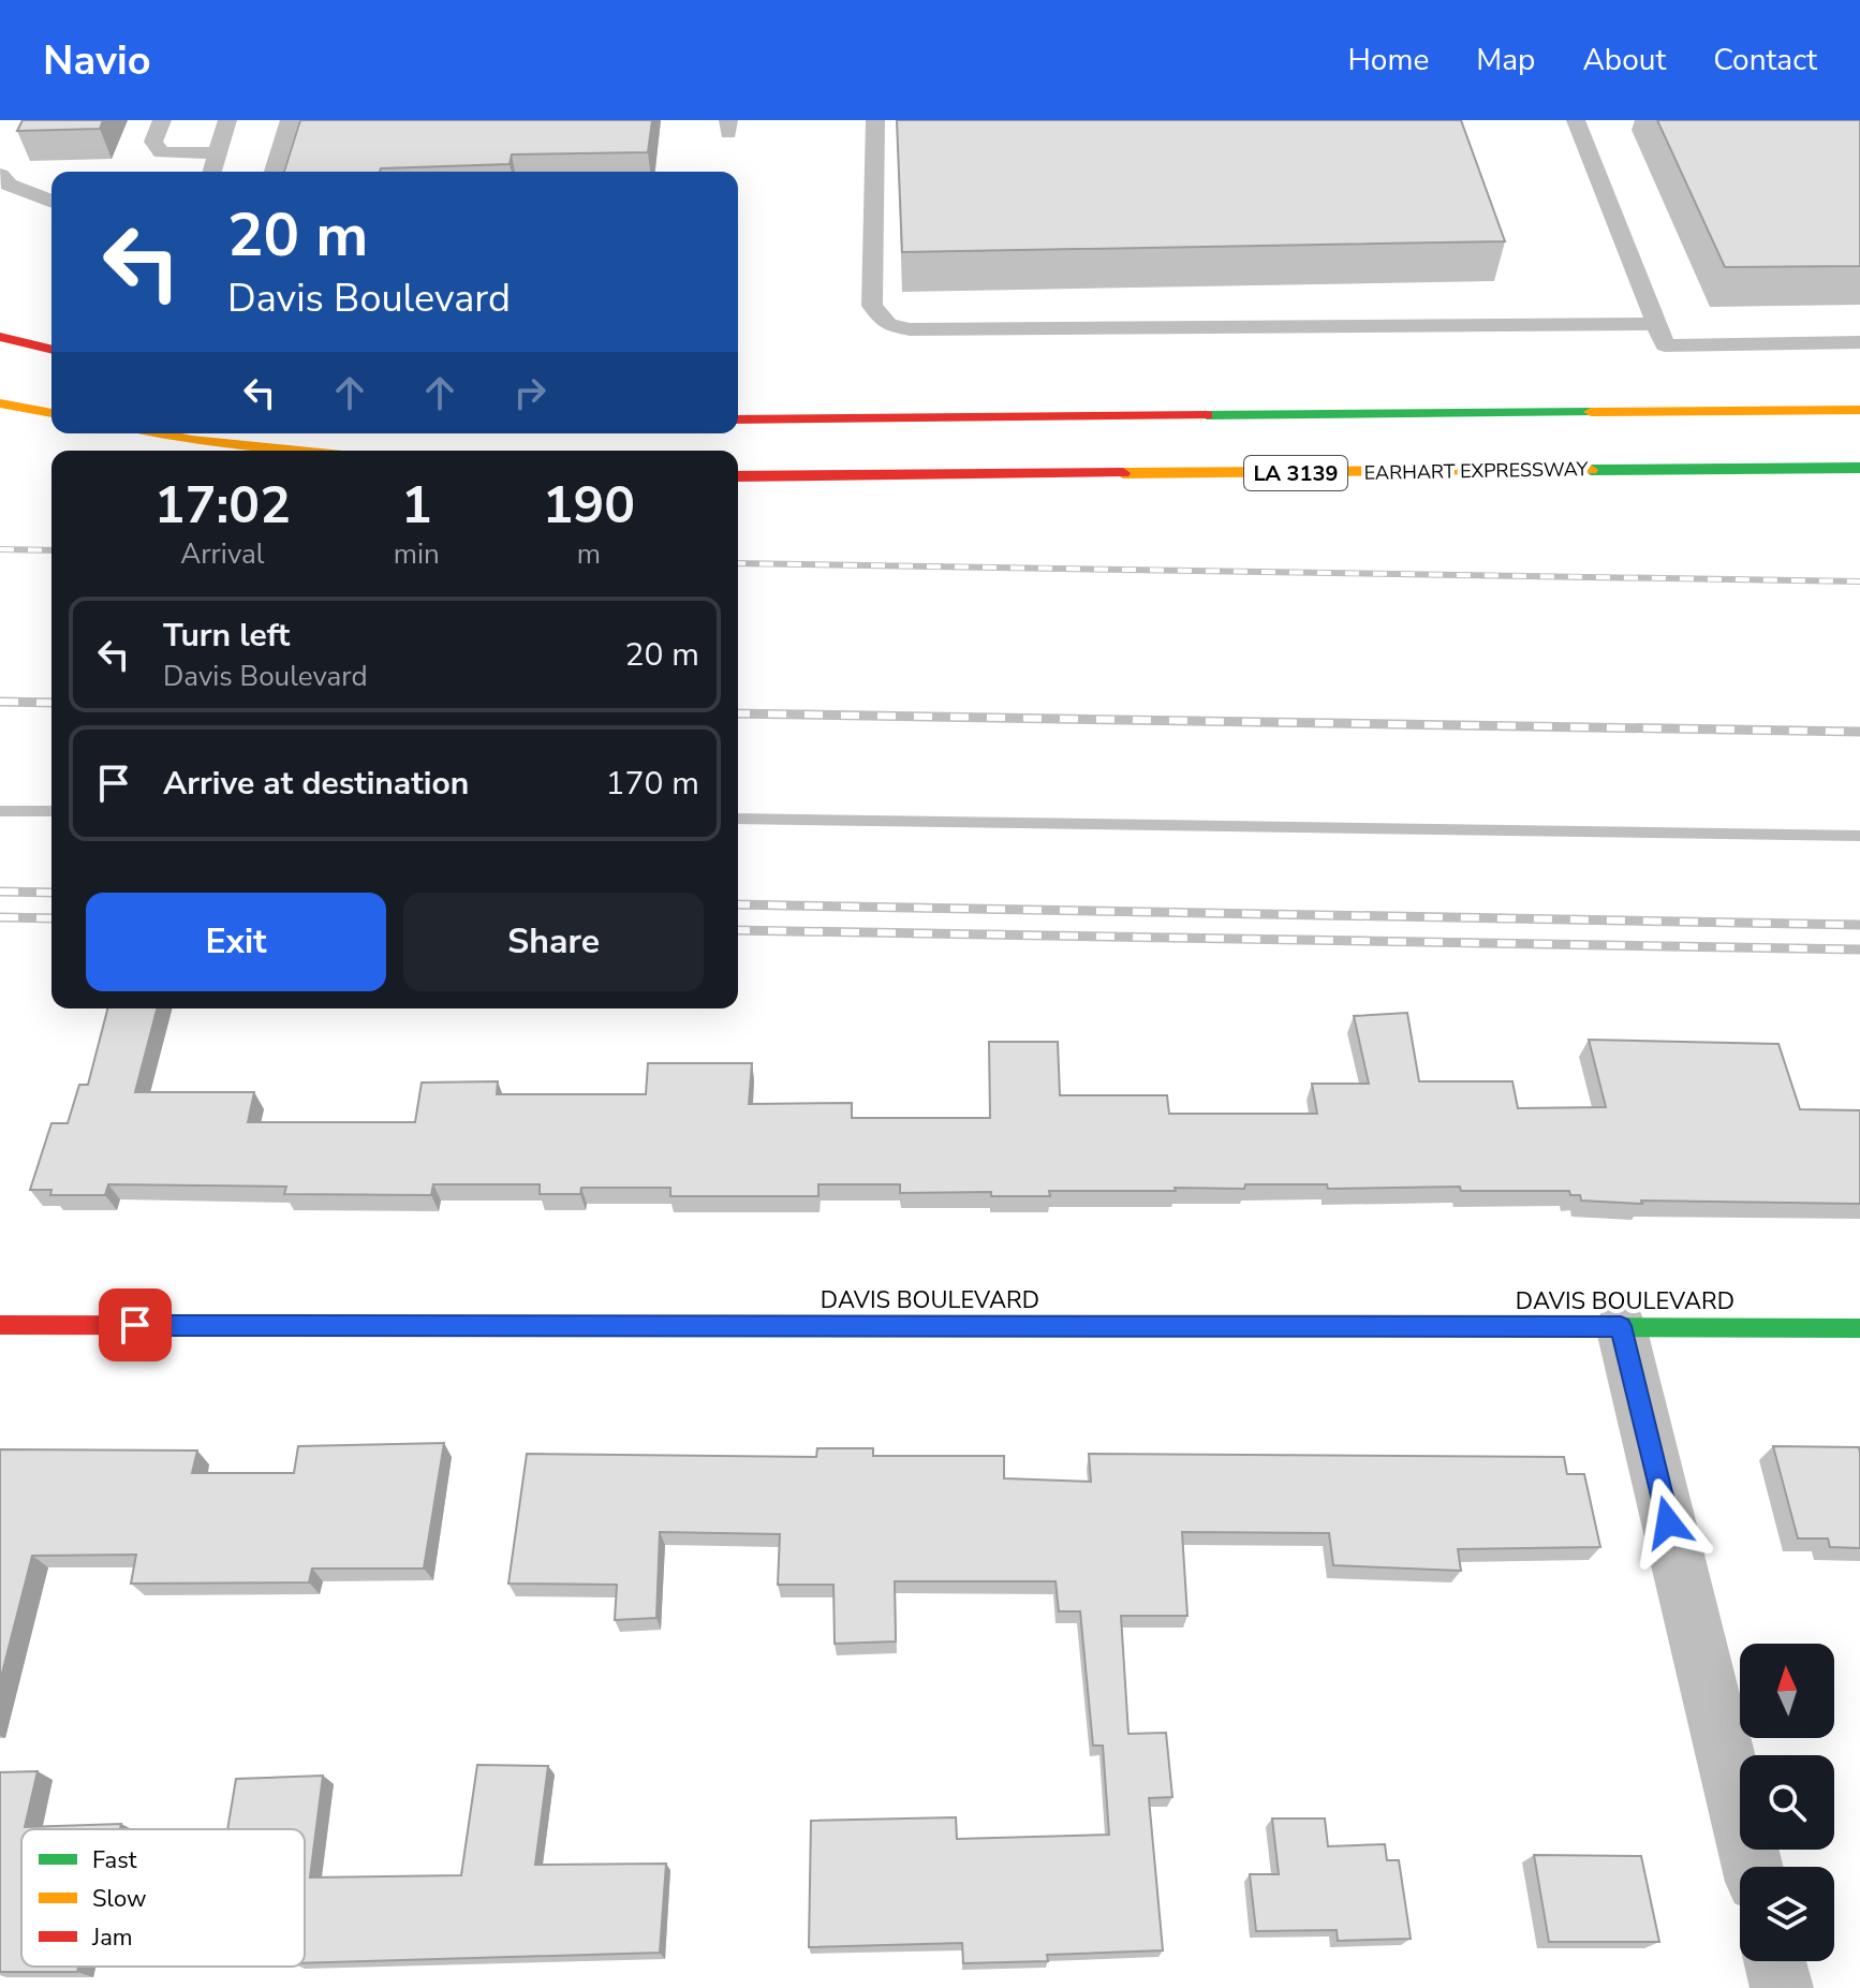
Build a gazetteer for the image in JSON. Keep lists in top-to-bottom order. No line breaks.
{"streets":{"main road":["EARHART EXPRESSWAY","LA 3139","DAVIS BOULEVARD"]},"legend":["Fast","Slow","Jam"],"north":"top","page":{"header":"Navio","nav":["Home","Map","About","Contact"],"turn":["20 m","Davis Boulevard"],"eta":["17:02","Arrival","1","min","190","m"],"list":[{"name":"Turn left","note":"Davis Boulevard","value":"20 m"},{"name":"Arrive at destination","value":"170 m"}],"buttons":["Exit","Share"]}}
